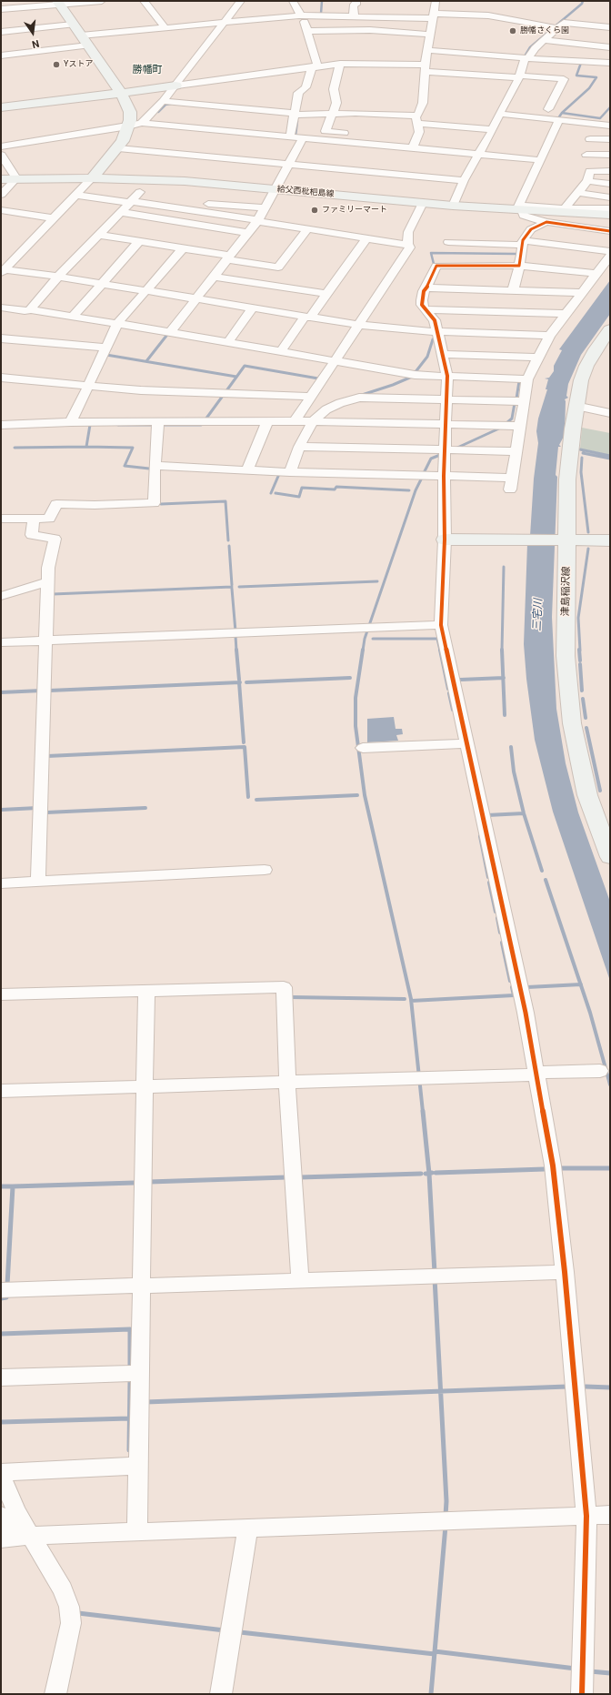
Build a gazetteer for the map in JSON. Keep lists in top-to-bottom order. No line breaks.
{"streets":{"main road":["給父西枇杷島線","津島稲沢線"]},"districts":["勝幡町"],"water":["三宅川"],"places":["勝幡さくら園","Yストア","ファミリーマート"],"north":"bottom"}
